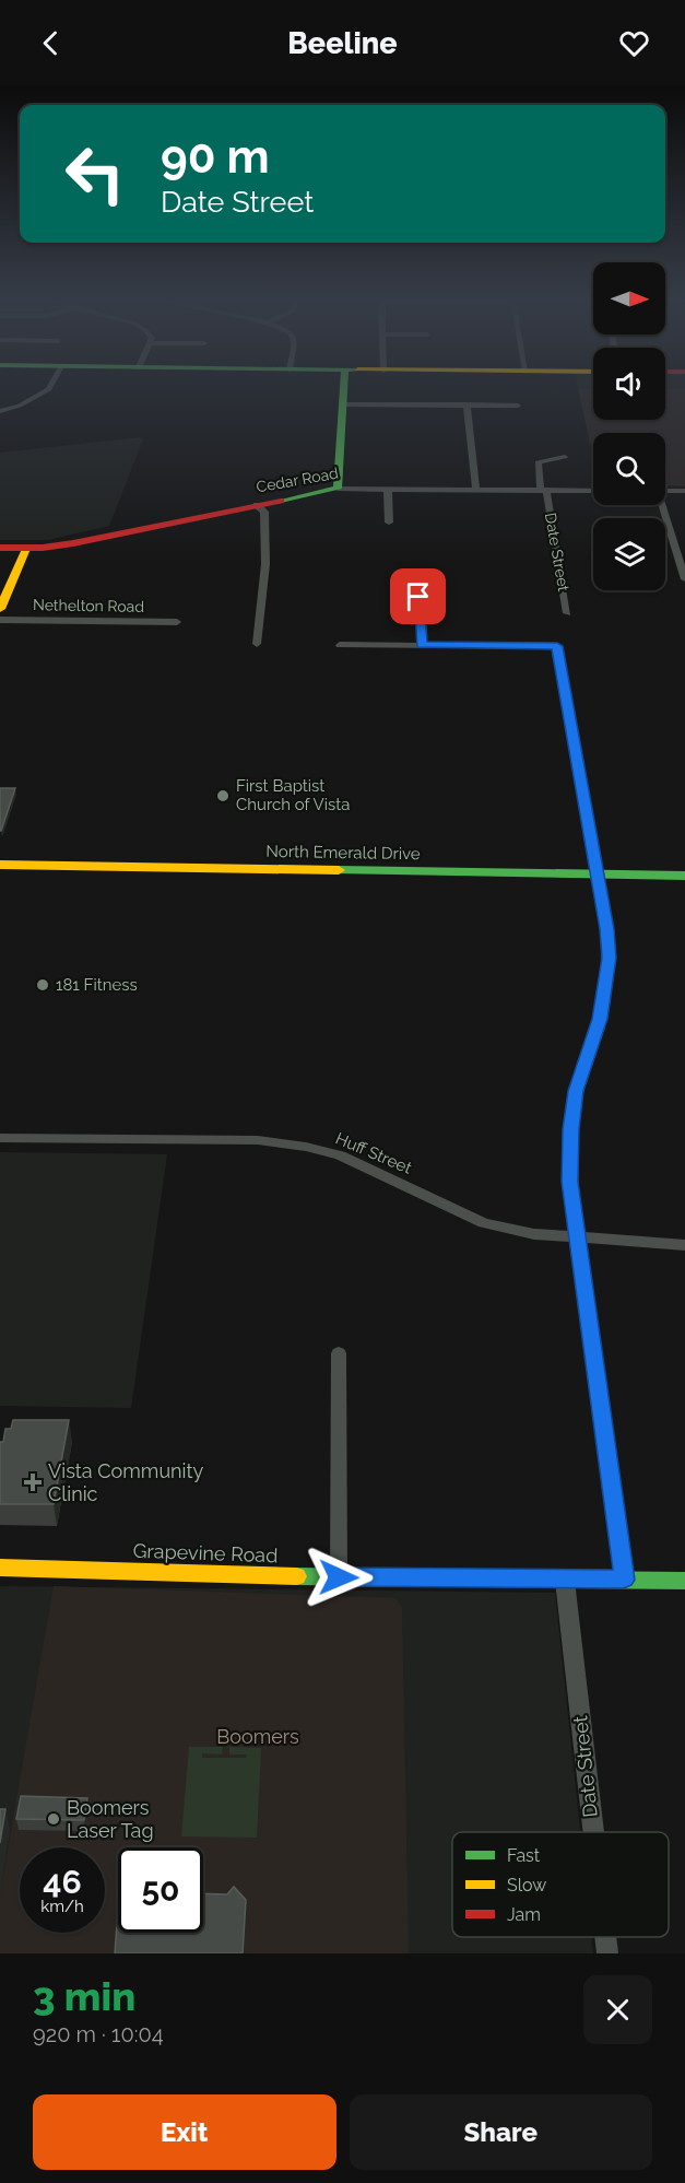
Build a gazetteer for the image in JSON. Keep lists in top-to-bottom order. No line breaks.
{"streets":{"street":["Cedar Road","Date Street","Nethelton Road","North Emerald Drive","Huff Street","Grapevine Road"]},"crossings":[["Cedar Road","Date Street"],["Date Street","Grapevine Road"]],"parks":["Boomers"],"places":{"other":["First Baptist Church of Vista","181 Fitness","Boomers Laser Tag"],"health":["Vista Community Clinic"]},"legend":["Fast","Slow","Jam"],"north":"right","page":{"header":"Beeline","turn":["90 m","Date Street"],"speed":"46 km/h","limit":"50","heading":["3 min","920 m · 10:04"],"buttons":["Exit","Share"]}}
